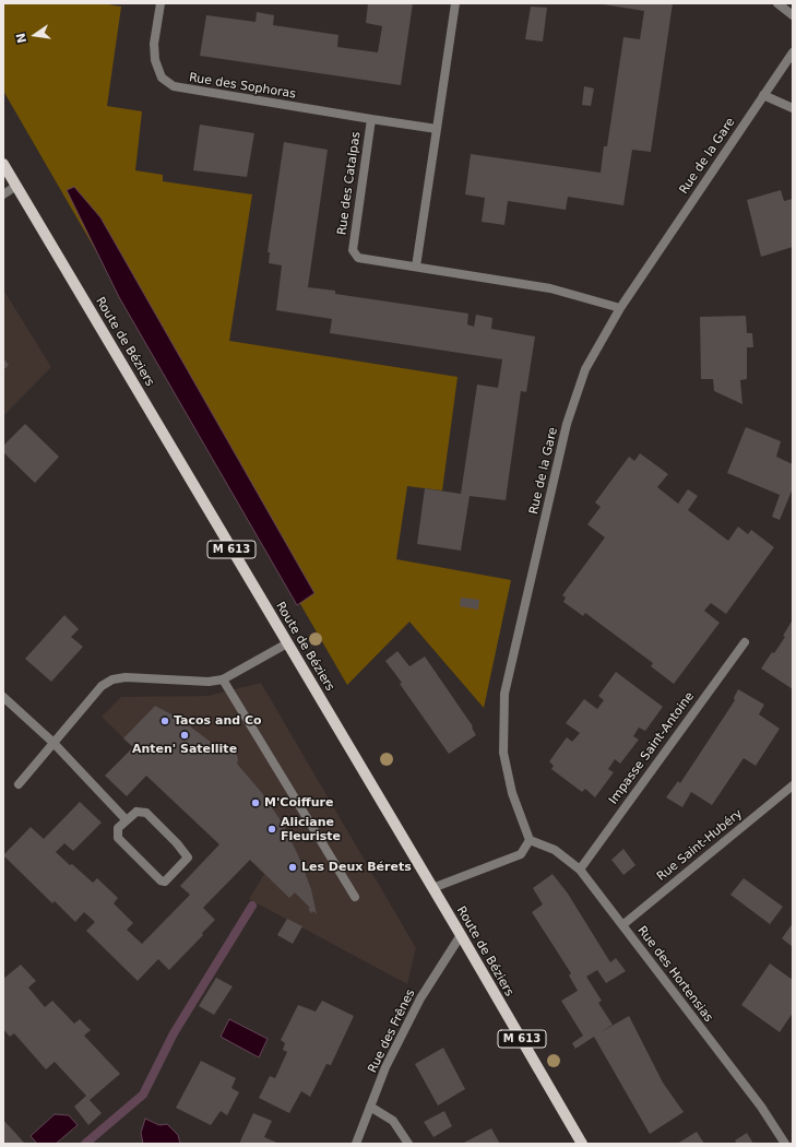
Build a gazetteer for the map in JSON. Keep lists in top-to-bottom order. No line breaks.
{"streets":{"main road":["Route de Béziers","M 613"],"street":["Rue des Sophoras","Rue de la Gare","Rue des Catalpas","Impasse Saint-Antoine","Rue Saint-Hubéry","Rue des Hortensias","Rue des Frênes"]},"crossings":[["Rue des Sophoras","Rue des Catalpas"],["Rue de la Gare","Rue des Catalpas"],["Rue de la Gare","Rue des Hortensias"],["Route de Béziers","Rue des Frênes"],["Impasse Saint-Antoine","Rue des Hortensias"],["Rue Saint-Hubéry","Rue des Hortensias"]],"places":["Tacos and Co","Anten' Satellite","M'Coiffure","Aliciane Fleuriste","Les Deux Bérets"],"north":"left"}
